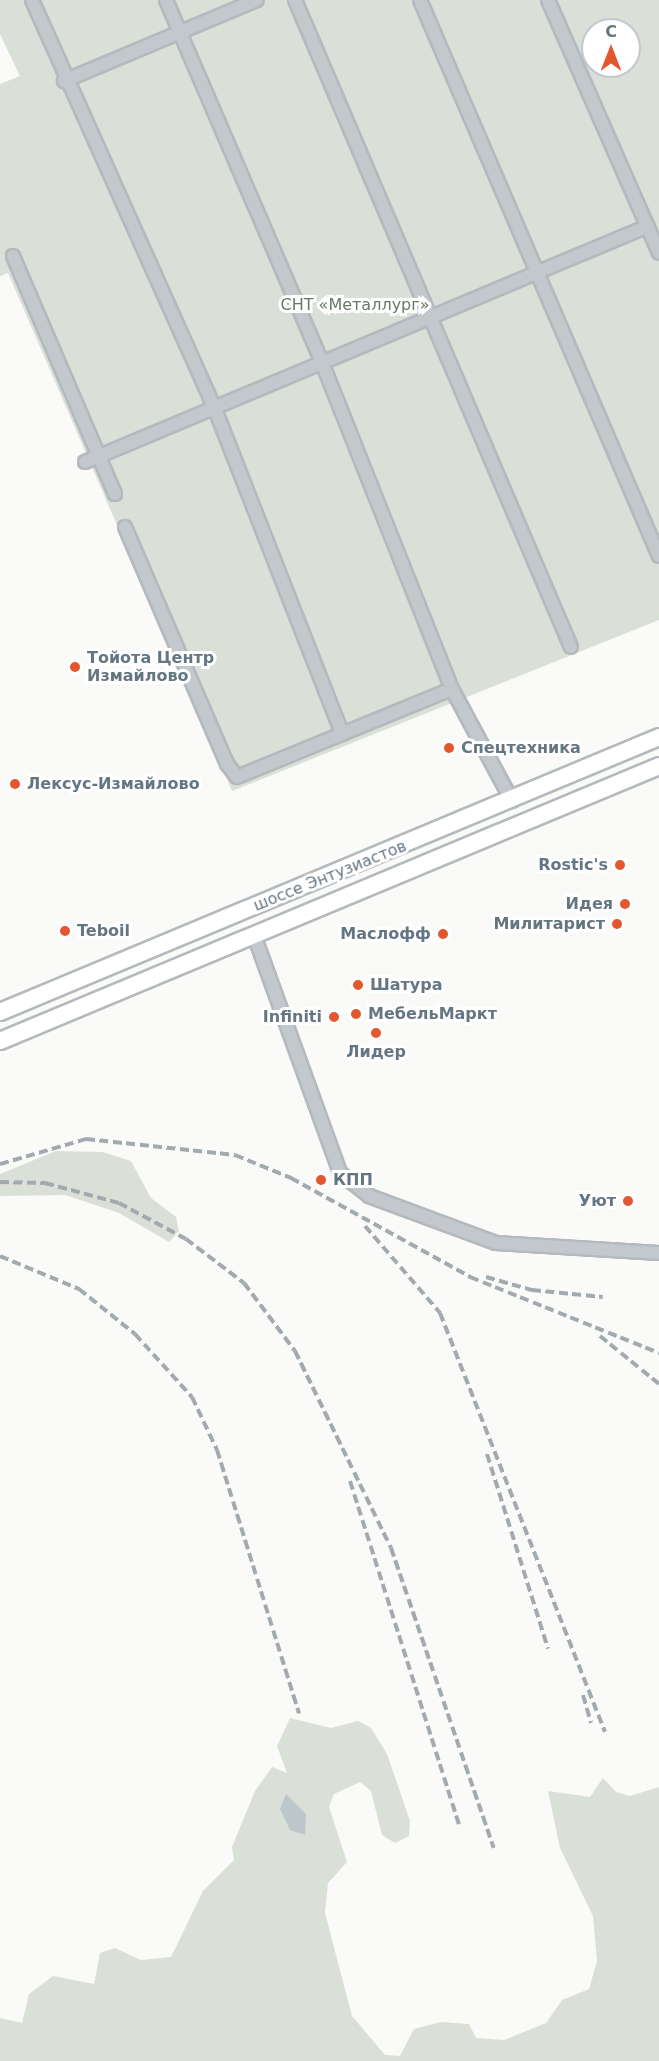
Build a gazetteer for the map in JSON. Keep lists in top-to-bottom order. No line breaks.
{"streets":{"highway":["шоссе Энтузиастов"]},"parks":["СНТ «Металлург»"],"places":["Тойота Центр Измайлово","Спецтехника","Лексус-Измайлово","Rostic's","Идея","Милитарист","Teboil","Маслофф","Шатура","МебельМаркт","Infiniti","Лидер","КПП","Уют"],"north":"top"}
